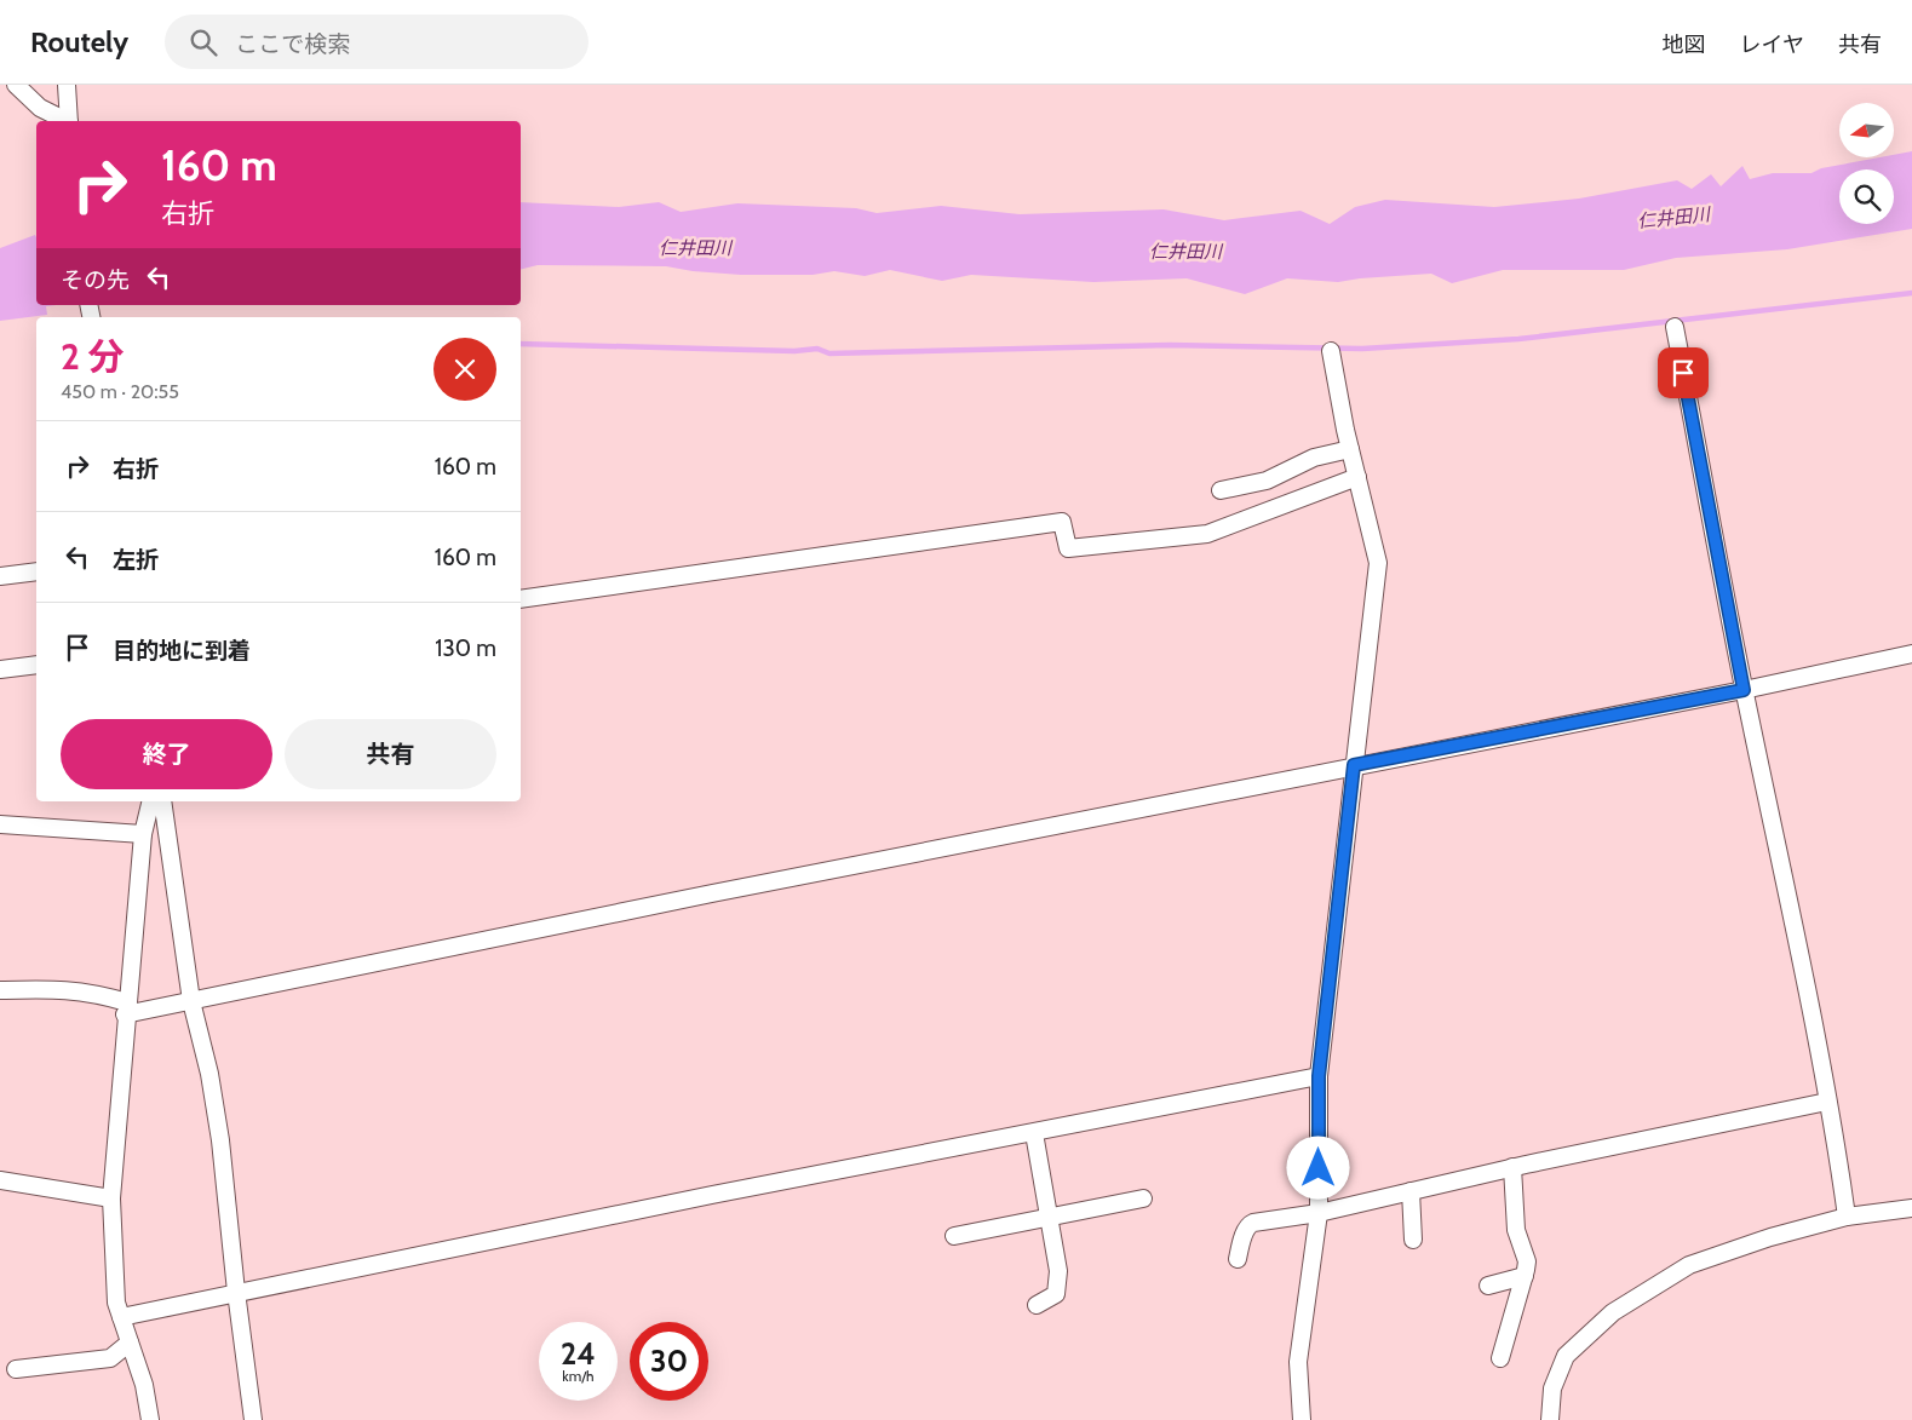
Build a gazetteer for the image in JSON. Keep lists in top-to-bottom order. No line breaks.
{"water":["仁井田川"],"north":"left","page":{"header":"Routely","search":"ここで検索","nav":["地図","レイヤ","共有"],"turn":["160 m","右折"],"then":"その先","heading":["2 分","450 m · 20:55"],"list":[{"name":"右折","value":"160 m"},{"name":"左折","value":"160 m"},{"name":"目的地に到着","value":"130 m"}],"buttons":["終了","共有"],"speed":"24 km/h","limit":"30"}}
